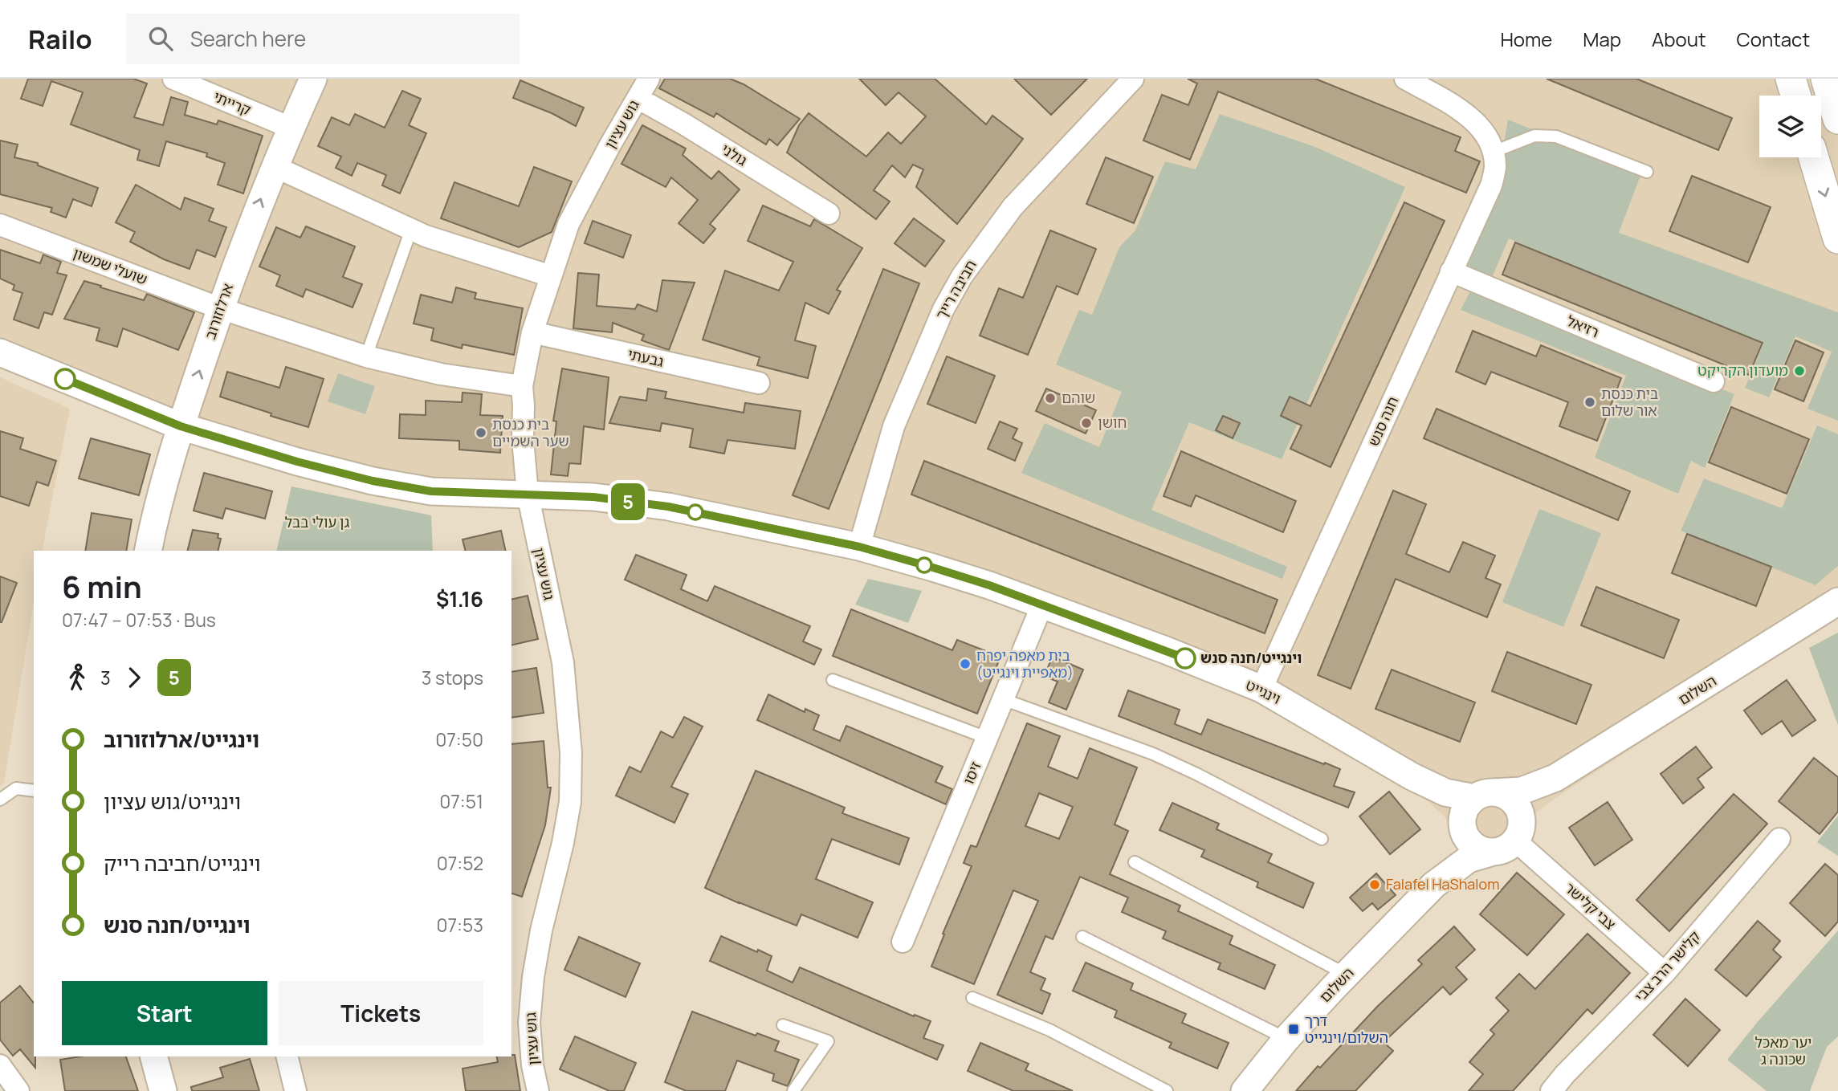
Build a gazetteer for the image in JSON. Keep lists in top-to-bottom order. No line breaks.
{"streets":{"street":["קרייתי","גוש עציון","גולני","שועלי שמשון","חביבה רייך","ארלוזורוב","רזיאל","גבעתי","חנה סנש","השלום","וינגייט","זיסו","צבי קלישר","קלישר הרב צבי"]},"crossings":[["קרייתי","ארלוזורוב"],["גוש עציון","גולני"],["גוש עציון","שועלי שמשון"],["גוש עציון","גבעתי"],["גוש עציון","וינגייט"],["שועלי שמשון","ארלוזורוב"],["חביבה רייך","וינגייט"],["ארלוזורוב","וינגייט"],["רזיאל","חנה סנש"],["חנה סנש","וינגייט"],["השלום","וינגייט"],["השלום","צבי קלישר"],["וינגייט","זיסו"],["וינגייט","צבי קלישר"],["צבי קלישר","קלישר הרב צבי"]],"one_way":["ארלוזורוב"],"parks":["גן עולי בבל","יער מאכל שכונה ג"],"places":{"other":["מועדון הקריקט","שוהם","בית כנסת אור שלום","חושן","בית כנסת שער השמיים","וינגייט/חנה סנש","בית מאפה יפרח (מאפיית וינגייט)","Falafel HaShalom"],"transit":["דרך השלום/וינגייט"]},"lines":["bus line 5"],"page":{"header":"Railo","search":"Search here","nav":["Home","Map","About","Contact"],"on_map":"5","heading":["6 min","07:47 – 07:53 · Bus","$1.16"],"legs":["3","5","3 stops"],"list":[{"name":"וינגייט/ארלוזורוב","value":"07:50"},{"name":"וינגייט/גוש עציון","value":"07:51"},{"name":"וינגייט/חביבה רייק","value":"07:52"},{"name":"וינגייט/חנה סנש","value":"07:53"}],"buttons":["Start","Tickets"]}}
